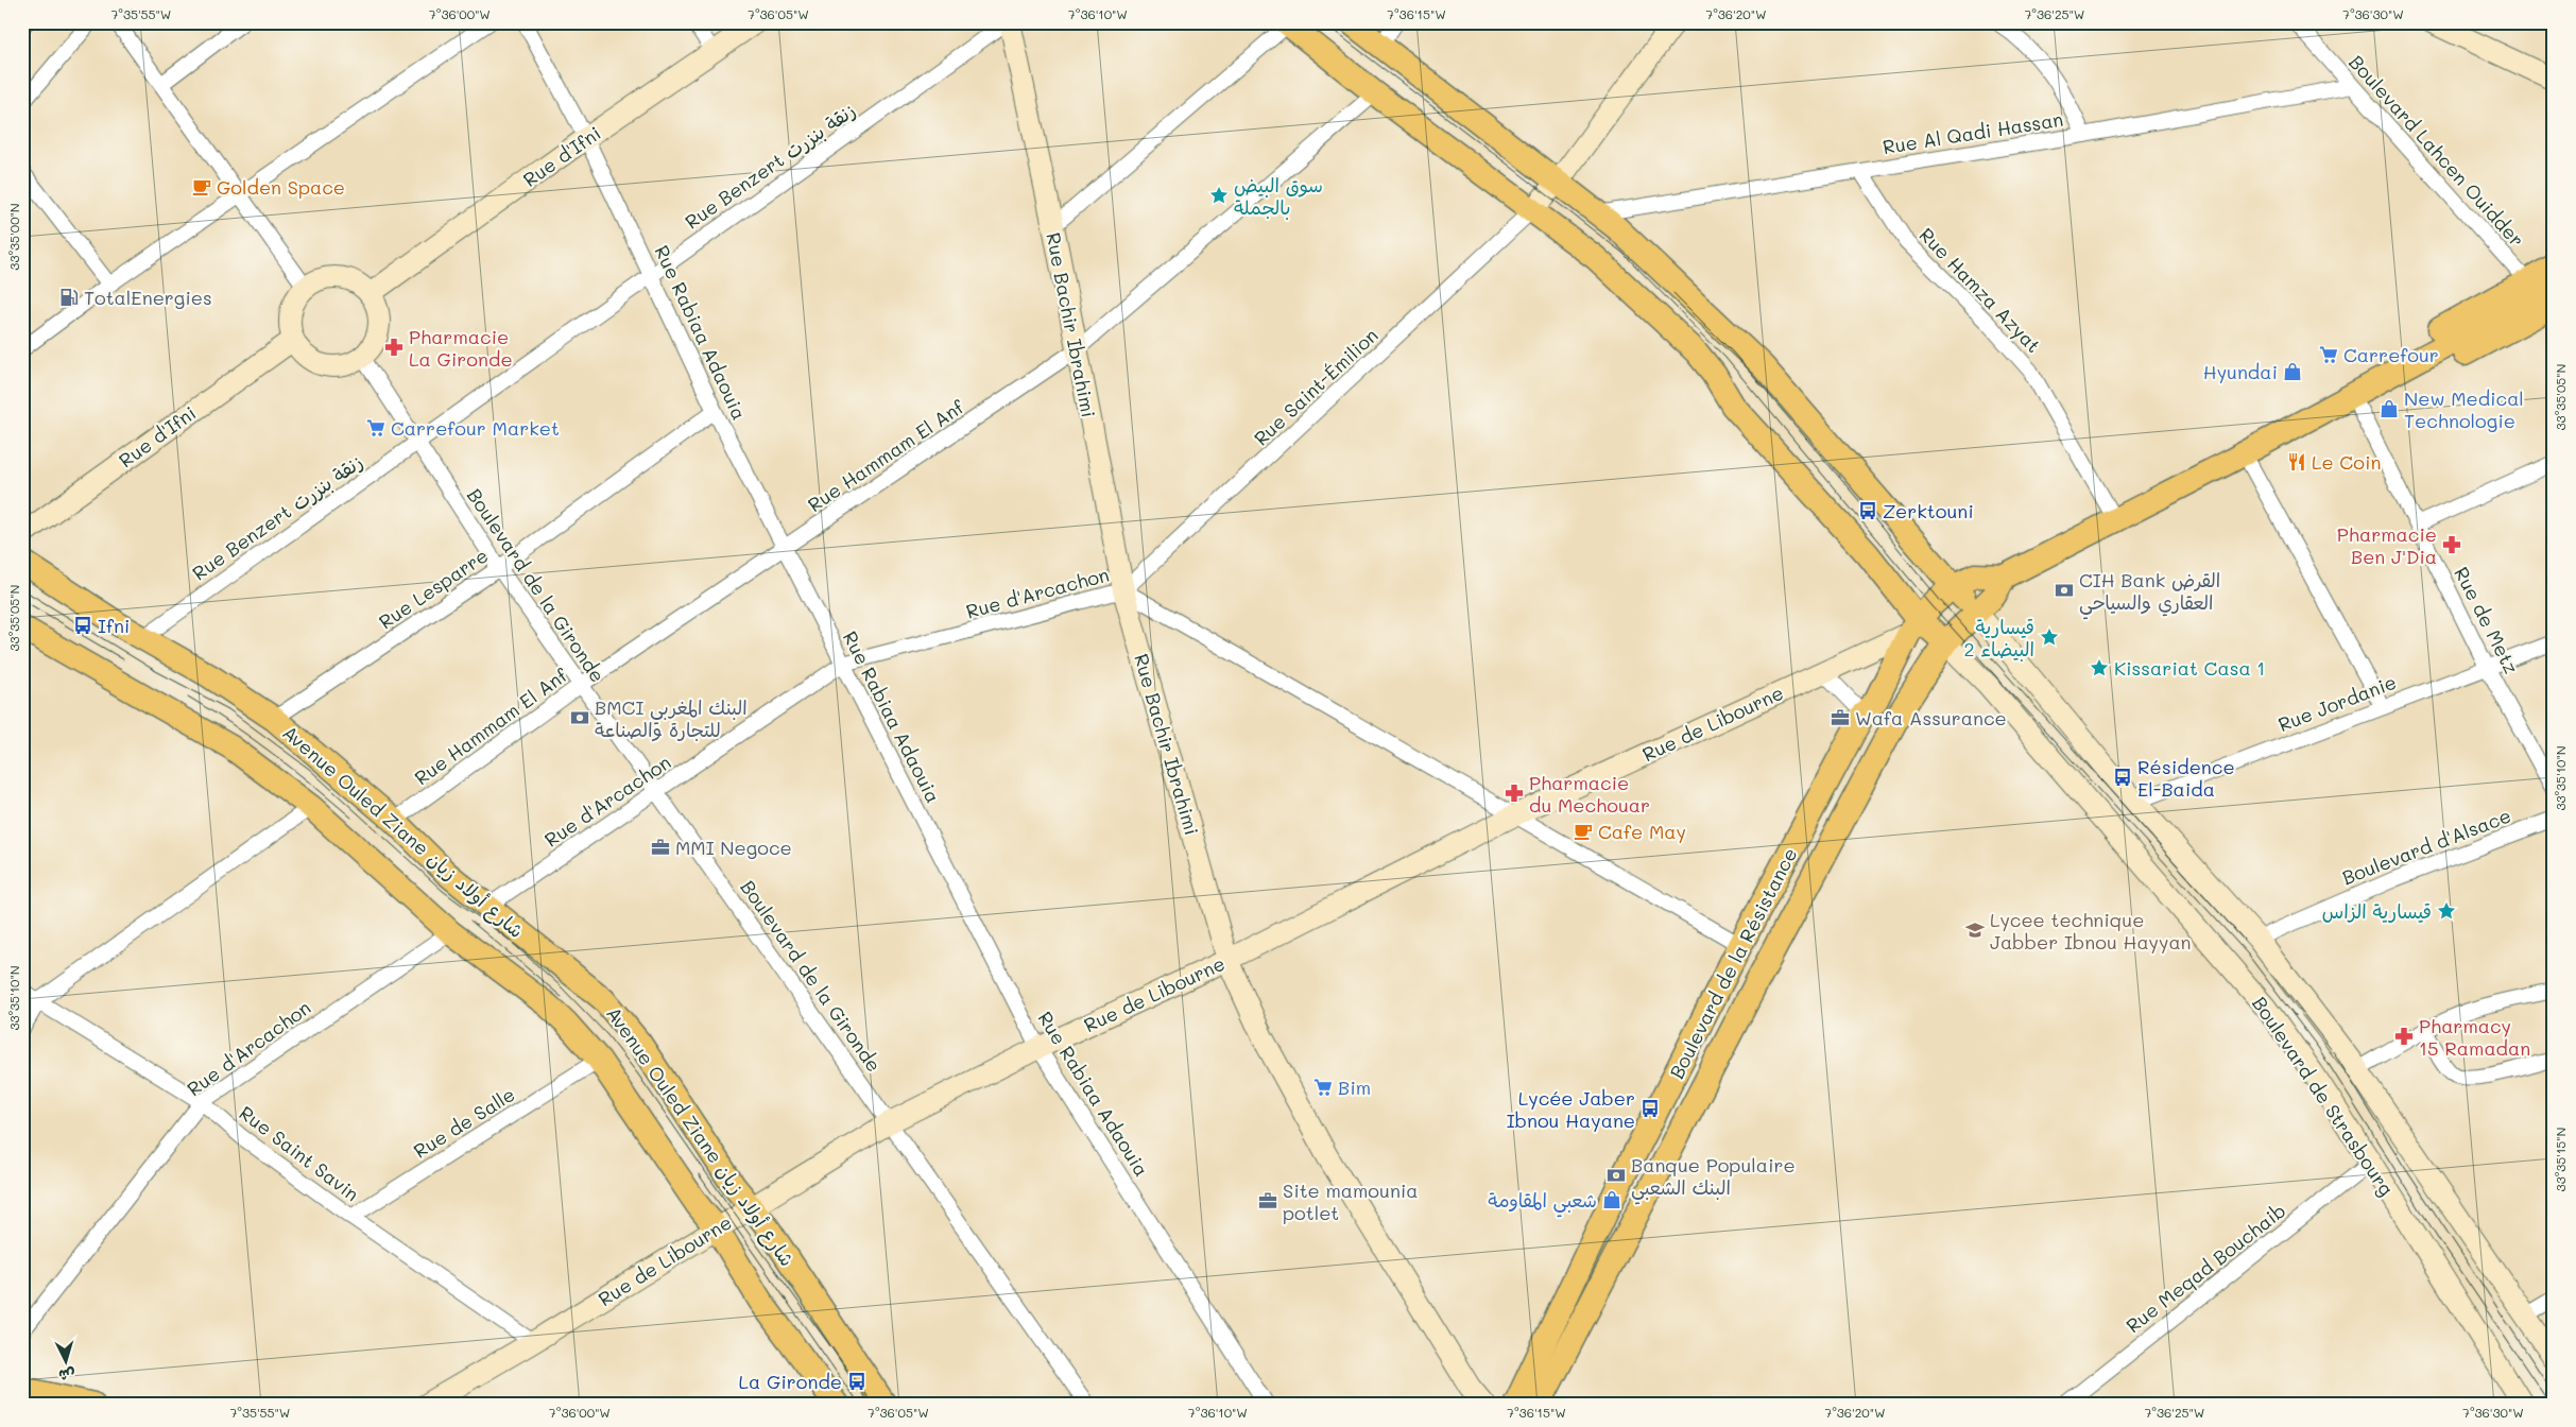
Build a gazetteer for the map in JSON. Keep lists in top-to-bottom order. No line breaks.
{"streets":{"main road":["Rue d'Ifni","Rue Bachir Ibrahimi","Rue de Libourne","Avenue Ouled Ziane شارع أولاد زيان","Boulevard de la Résistance","Boulevard de Strasbourg"],"street":["Rue Al Qadi Hassan","Boulevard Lahcen Ouidder","Rue Benzert زنقة بنزرت","Rue Hamza Azyat","Rue Rabiaa Adaouia","Rue Saint-Émilion","Rue Hammam El Anf","Boulevard de la Gironde","Rue Lesparre","Rue d'Arcachon","Rue de Metz","Rue Jordanie","Boulevard d'Alsace","Rue de Salle","Rue Saint Savin","Rue Meqad Bouchaib"]},"crossings":[["Rue Al Qadi Hassan","Boulevard Lahcen Ouidder"],["Rue Al Qadi Hassan","Rue Hamza Azyat"],["Rue d'Ifni","Rue Rabiaa Adaouia"],["Rue d'Ifni","Boulevard de la Gironde"],["Rue Benzert زنقة بنزرت","Rue Bachir Ibrahimi"],["Rue Benzert زنقة بنزرت","Rue Rabiaa Adaouia"],["Rue Benzert زنقة بنزرت","Boulevard de la Gironde"],["Rue Benzert زنقة بنزرت","Avenue Ouled Ziane شارع أولاد زيان"],["Rue Hamza Azyat","Boulevard de la Résistance"],["Rue Bachir Ibrahimi","Rue Saint-Émilion"],["Rue Bachir Ibrahimi","Rue Hammam El Anf"],["Rue Bachir Ibrahimi","Rue d'Arcachon"],["Rue Bachir Ibrahimi","Rue de Libourne"],["Rue Rabiaa Adaouia","Rue Hammam El Anf"],["Rue Rabiaa Adaouia","Rue Lesparre"],["Rue Rabiaa Adaouia","Rue d'Arcachon"],["Rue Rabiaa Adaouia","Rue de Libourne"],["Rue Saint-Émilion","Rue d'Arcachon"],["Rue Hammam El Anf","Boulevard de la Gironde"],["Rue Hammam El Anf","Avenue Ouled Ziane شارع أولاد زيان"],["Boulevard de la Gironde","Rue Lesparre"],["Boulevard de la Gironde","Rue d'Arcachon"],["Boulevard de la Gironde","Rue de Libourne"],["Rue Lesparre","Avenue Ouled Ziane شارع أولاد زيان"],["Rue d'Arcachon","Rue de Libourne"],["Rue d'Arcachon","Avenue Ouled Ziane شارع أولاد زيان"],["Rue d'Arcachon","Boulevard de la Résistance"],["Rue d'Arcachon","Rue Saint Savin"],["Rue de Metz","Rue Jordanie"],["Rue Jordanie","Boulevard de Strasbourg"],["Rue de Libourne","Avenue Ouled Ziane شارع أولاد زيان"],["Rue de Libourne","Boulevard de la Résistance"],["Rue de Libourne","Rue Saint Savin"],["Boulevard d'Alsace","Boulevard de Strasbourg"],["Boulevard de la Résistance","Boulevard de Strasbourg"],["Boulevard de Strasbourg","Rue Meqad Bouchaib"],["Rue de Salle","Rue Saint Savin"]],"places":{"cafe":["Golden Space","Cafe May"],"place":["سوق البيض بالجملة","قيسارية البيضاء 2","Kissariat Casa 1","قيسارية الزاس"],"fuel station":["TotalEnergies"],"pharmacy":["Pharmacie La Gironde","Pharmacie Ben J'Dia","Pharmacie du Mechouar","Pharmacy 15 Ramadan"],"supermarket":["Carrefour","Carrefour Market","Bim"],"shop":["Hyundai","New Medical Technologie","شعبي المقاومة"],"restaurant":["Le Coin"],"bus stop":["Zerktouni","Ifni","Résidence El-Baida","Lycée Jaber Ibnou Hayane","La Gironde"],"bank":["CIH Bank القرض العقاري والسياحي","BMCI البنك المغربي للتجارة والصناعة","Banque Populaire البنك الشعبي"],"office":["Wafa Assurance","MMI Negoce","Site mamounia potlet"],"school or university":["Lycee technique Jabber Ibnou Hayyan"]},"north":"bottom","coordinates":["7°35'55\"W","7°36'00\"W","7°36'05\"W","7°36'10\"W","7°36'15\"W","7°36'20\"W","7°36'25\"W","7°36'30\"W","33°35'00\"N","33°35'05\"N","33°35'10\"N","33°35'15\"N"]}
